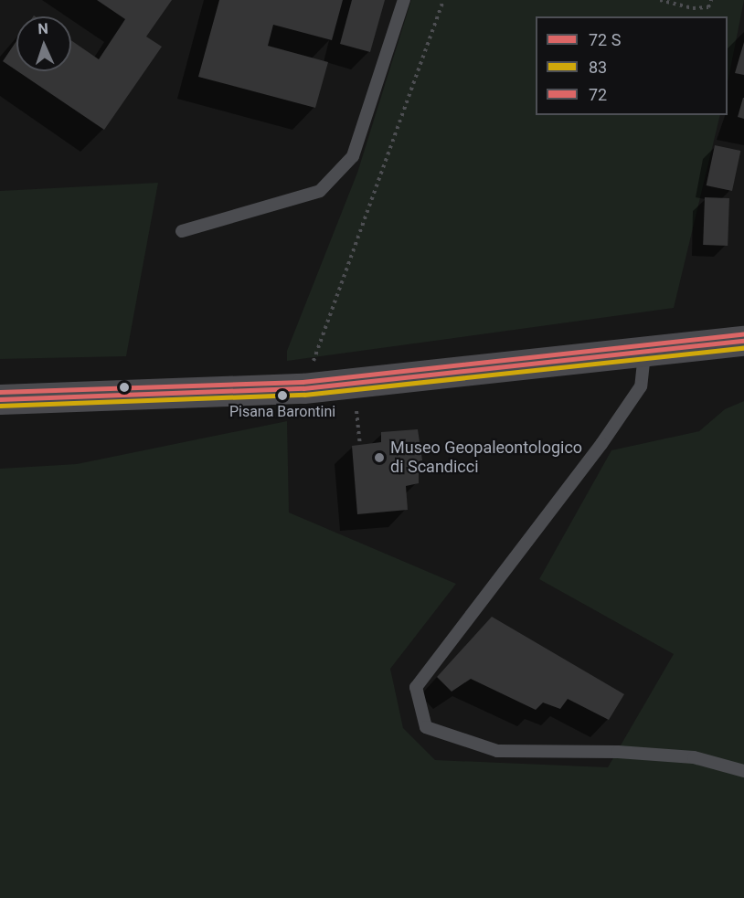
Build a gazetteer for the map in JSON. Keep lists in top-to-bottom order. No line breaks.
{"places":["Pisana Barontini","Museo Geopaleontologico di Scandicci"],"lines":["transit line 72","transit line 83"],"legend":["72 S","83","72"],"north":"top"}
